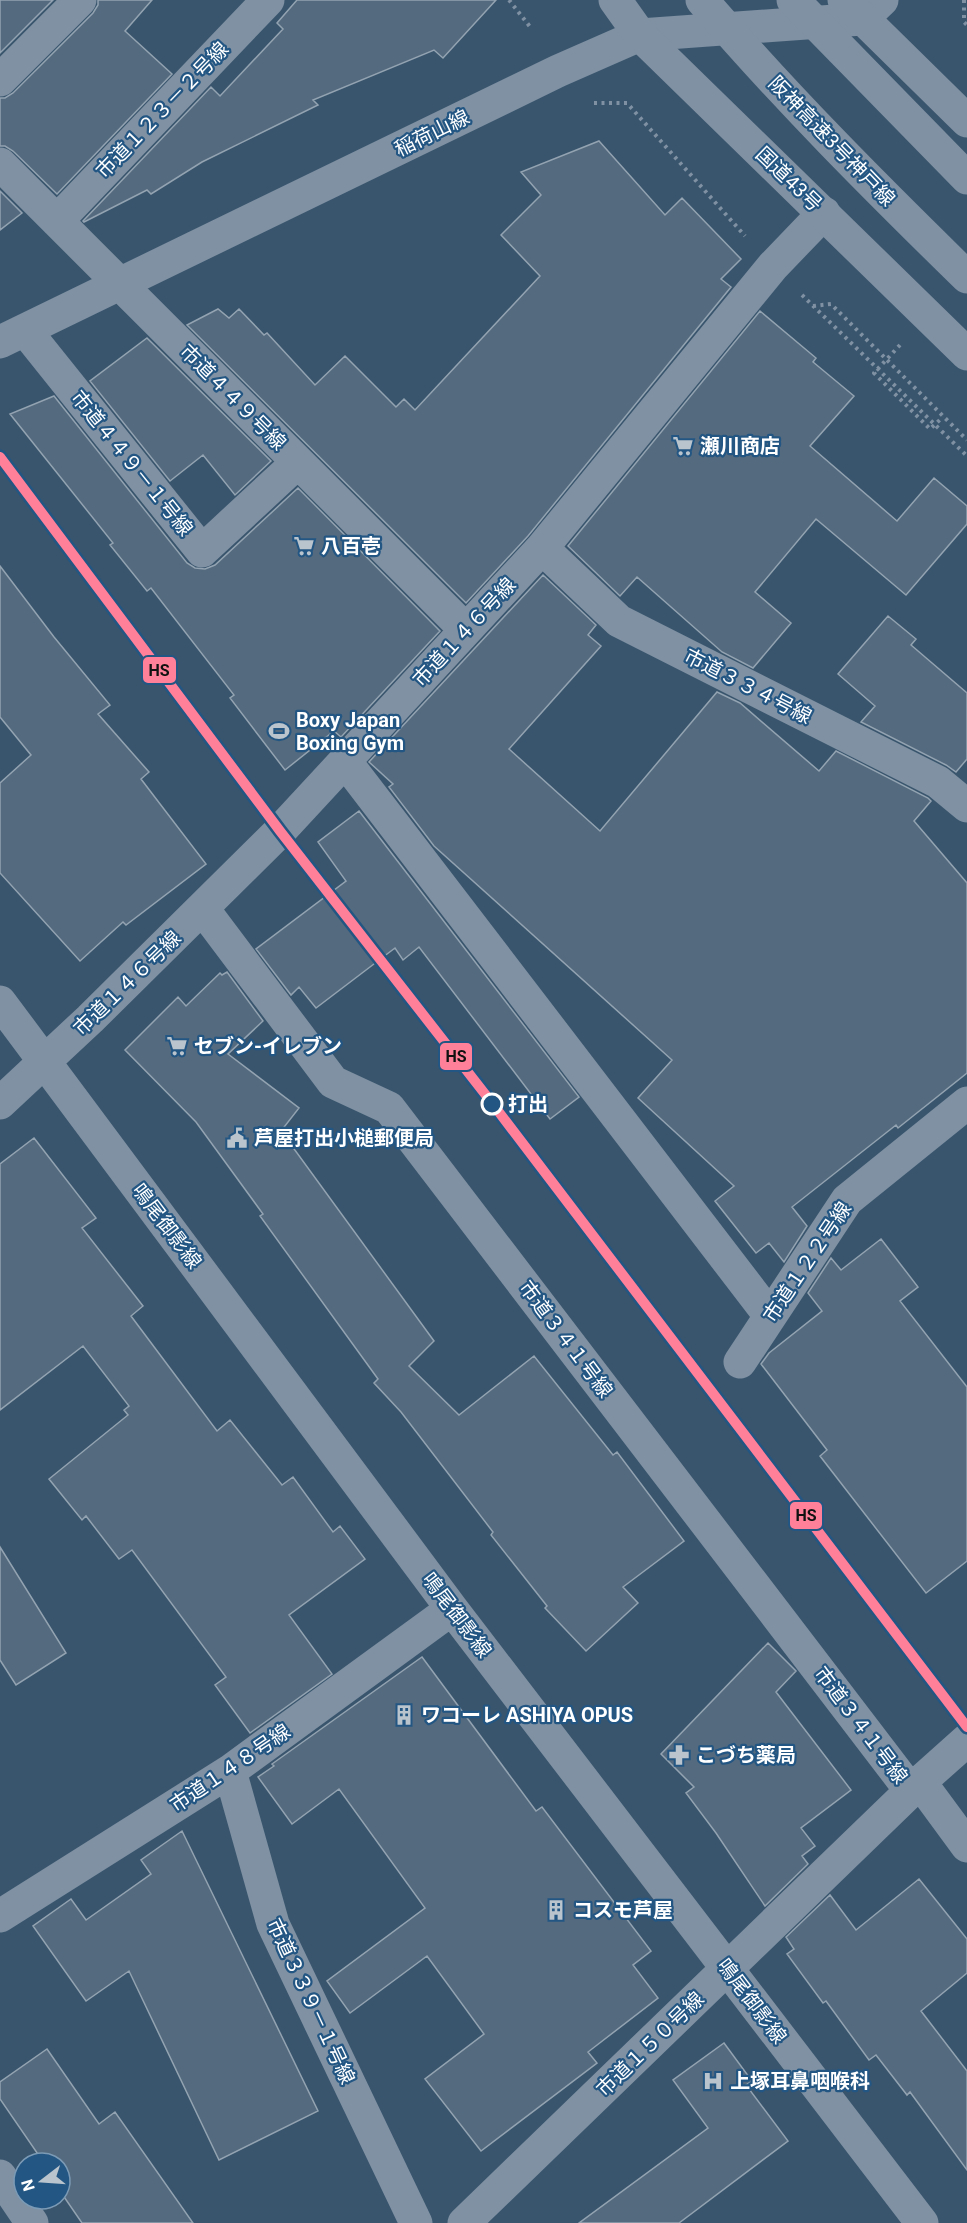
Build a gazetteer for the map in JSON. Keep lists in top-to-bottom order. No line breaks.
{"streets":{"highway":["阪神高速3号神戸線","国道43号"],"street":["市道１２３－２号線","稲荷山線","市道４４９号線","市道４４９－１号線","市道１４６号線","市道３３４号線","鳴尾御影線","市道１２２号線","市道３４１号線","市道１４８号線","市道３３９－１号線","市道１５０号線"]},"crossings":[["市道１２３－２号線","市道４４９号線"],["稲荷山線","国道43号"],["稲荷山線","市道４４９号線"],["稲荷山線","市道４４９－１号線"],["国道43号","市道１４６号線"],["市道４４９号線","市道４４９－１号線"],["市道４４９号線","市道１４６号線"],["市道１４６号線","市道３３４号線"],["市道１４６号線","鳴尾御影線"],["市道１４６号線","市道３４１号線"],["鳴尾御影線","市道１４８号線"],["鳴尾御影線","市道１５０号線"],["市道３４１号線","市道１５０号線"],["市道１４８号線","市道３３９－１号線"]],"places":{"supermarket":["瀬川商店","八百壱","セブン-イレブン"],"sports":["Boxy Japan Boxing Gym"],"other":["打出"],"public building":["芦屋打出小槌郵便局"],"building":["ワコーレ ASHIYA OPUS","コスモ芦屋"],"pharmacy":["こづち薬局"],"hospital":["上塚耳鼻咽喉科"]},"lines":["transit line HS"],"north":"left"}
